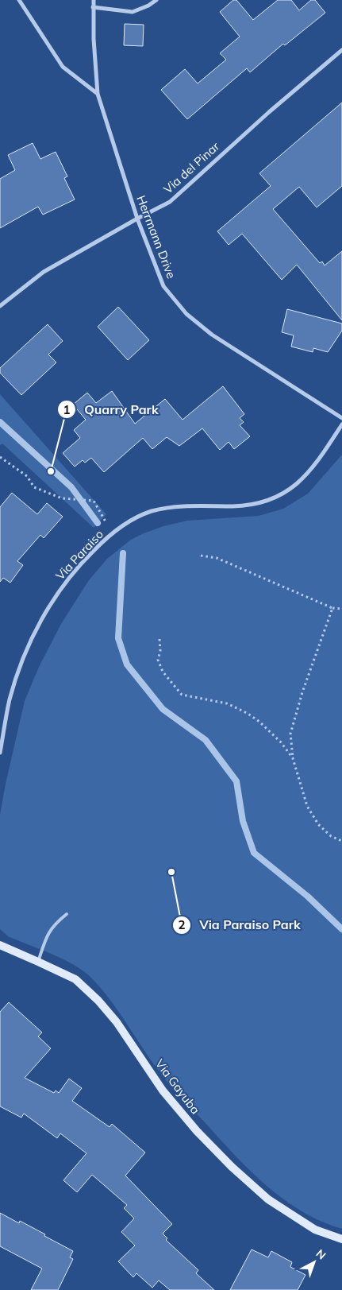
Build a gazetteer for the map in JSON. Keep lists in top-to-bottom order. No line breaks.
{"streets":{"street":["Via del Pinar","Herrmann Drive","Via Paraiso","Via Gayuba"]},"crossings":[["Via del Pinar","Herrmann Drive"]],"places":["Quarry Park","Via Paraiso Park"],"north":"top right"}
